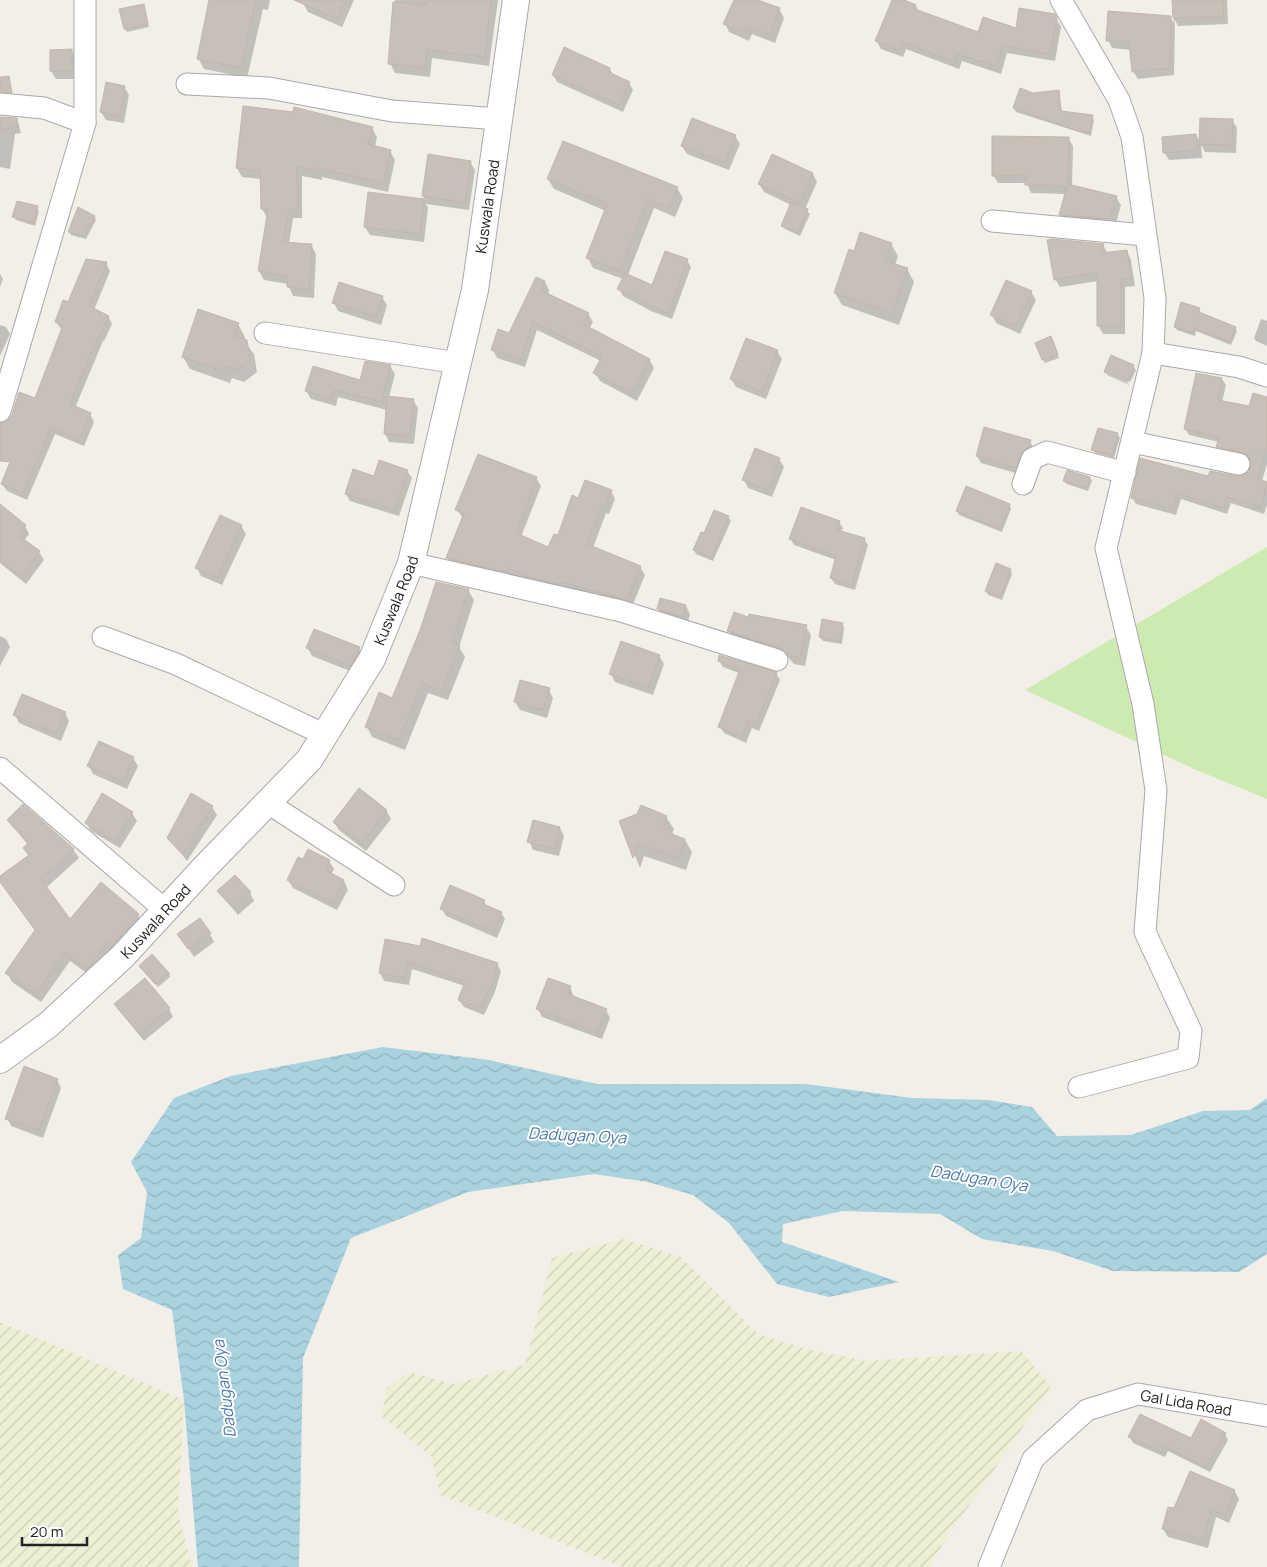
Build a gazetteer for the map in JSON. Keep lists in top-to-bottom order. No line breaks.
{"streets":{"street":["Kuswala Road","Gal Lida Road"]},"water":["Dadugan Oya"],"scale_bar":"20 m"}
